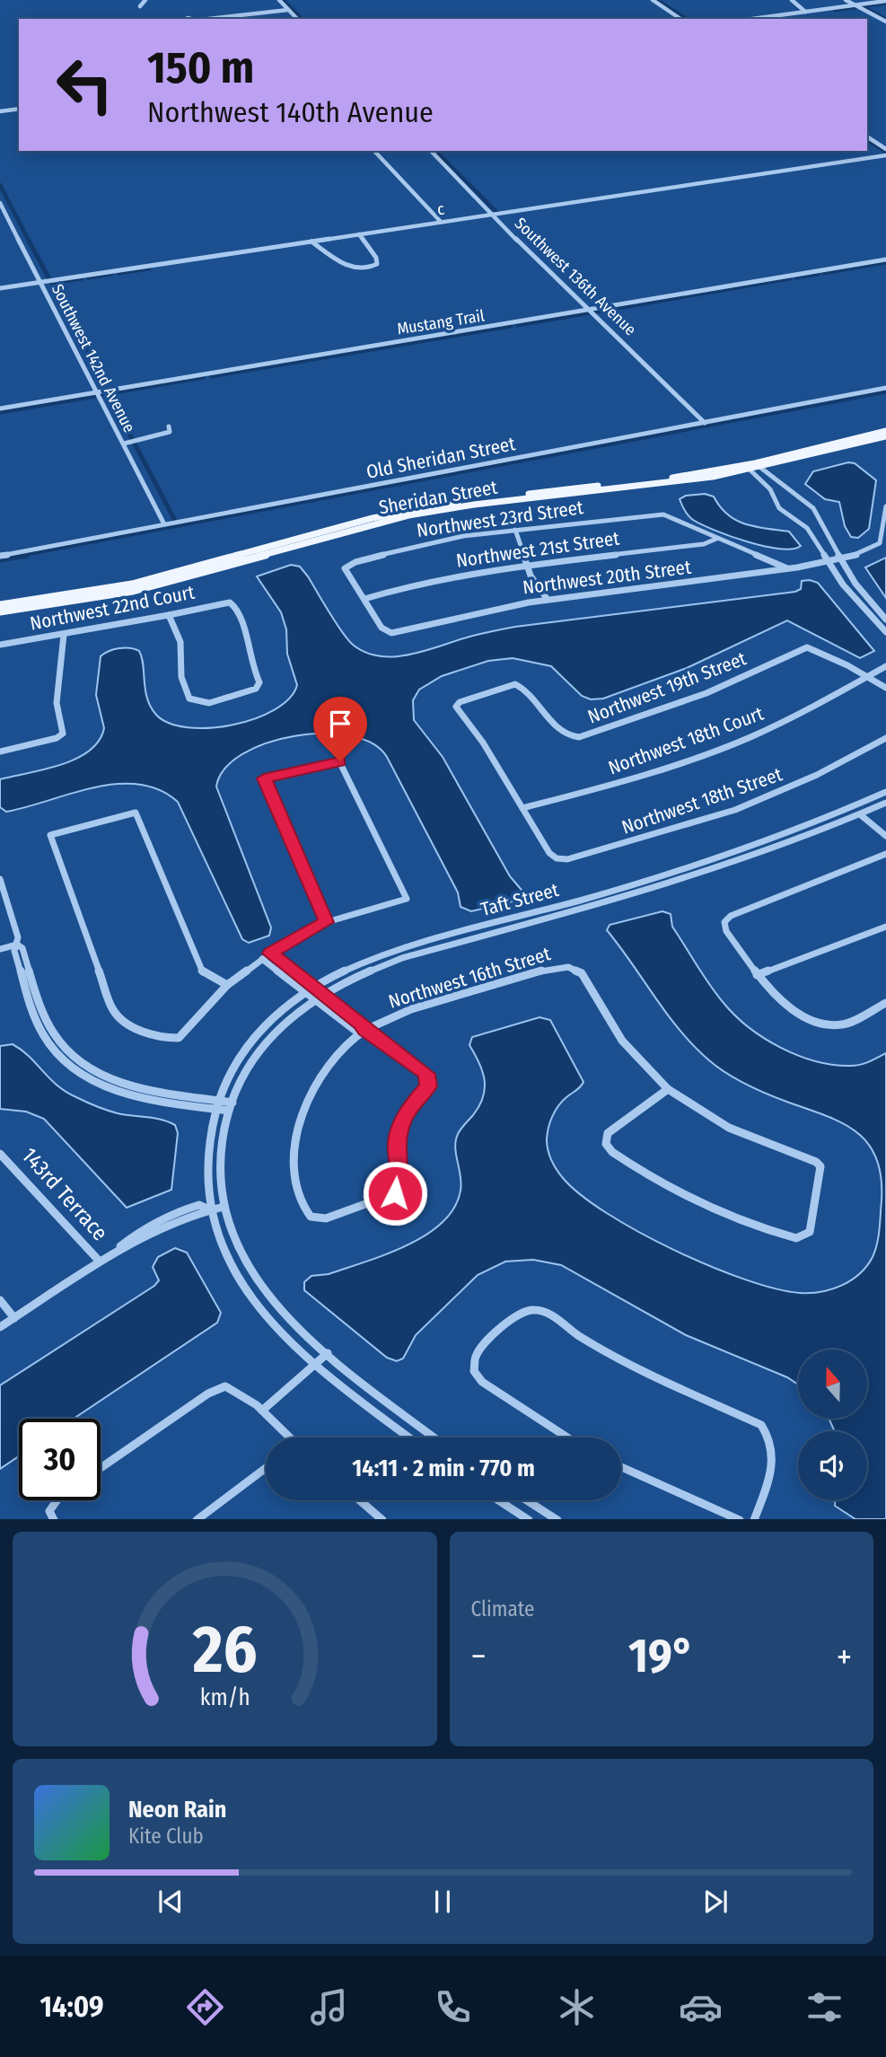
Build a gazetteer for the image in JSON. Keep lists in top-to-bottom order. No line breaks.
{"streets":{"main road":["Sheridan Street"],"street":["c","Southwest 136th Avenue","Mustang Trail","Southwest 142nd Avenue","Old Sheridan Street","Northwest 23rd Street","Northwest 21st Street","Northwest 20th Street","Northwest 22nd Court","Northwest 19th Street","Northwest 18th Court","Northwest 18th Street","Taft Street","Northwest 16th Street","143rd Terrace"]},"crossings":[["c","Southwest 136th Avenue"],["c","Southwest 142nd Avenue"],["Southwest 136th Avenue","Mustang Trail"],["Southwest 136th Avenue","Old Sheridan Street"],["Mustang Trail","Southwest 142nd Avenue"],["Southwest 142nd Avenue","Old Sheridan Street"],["Northwest 23rd Street","Northwest 21st Street"],["Northwest 23rd Street","Northwest 20th Street"],["Northwest 21st Street","Northwest 20th Street"],["Northwest 19th Street","Northwest 18th Court"],["Northwest 19th Street","Northwest 18th Street"],["Northwest 18th Court","Northwest 18th Street"]],"north":"top","page":{"turn":["150 m","Northwest 140th Avenue"],"limit":"30","trip":"14:11 · 2 min · 770 m","tile":"Climate","heat":["−","19°","+"],"song":["Neon Rain","Kite Club"],"tabs":"14:09","gauge":["26","km/h"]}}
